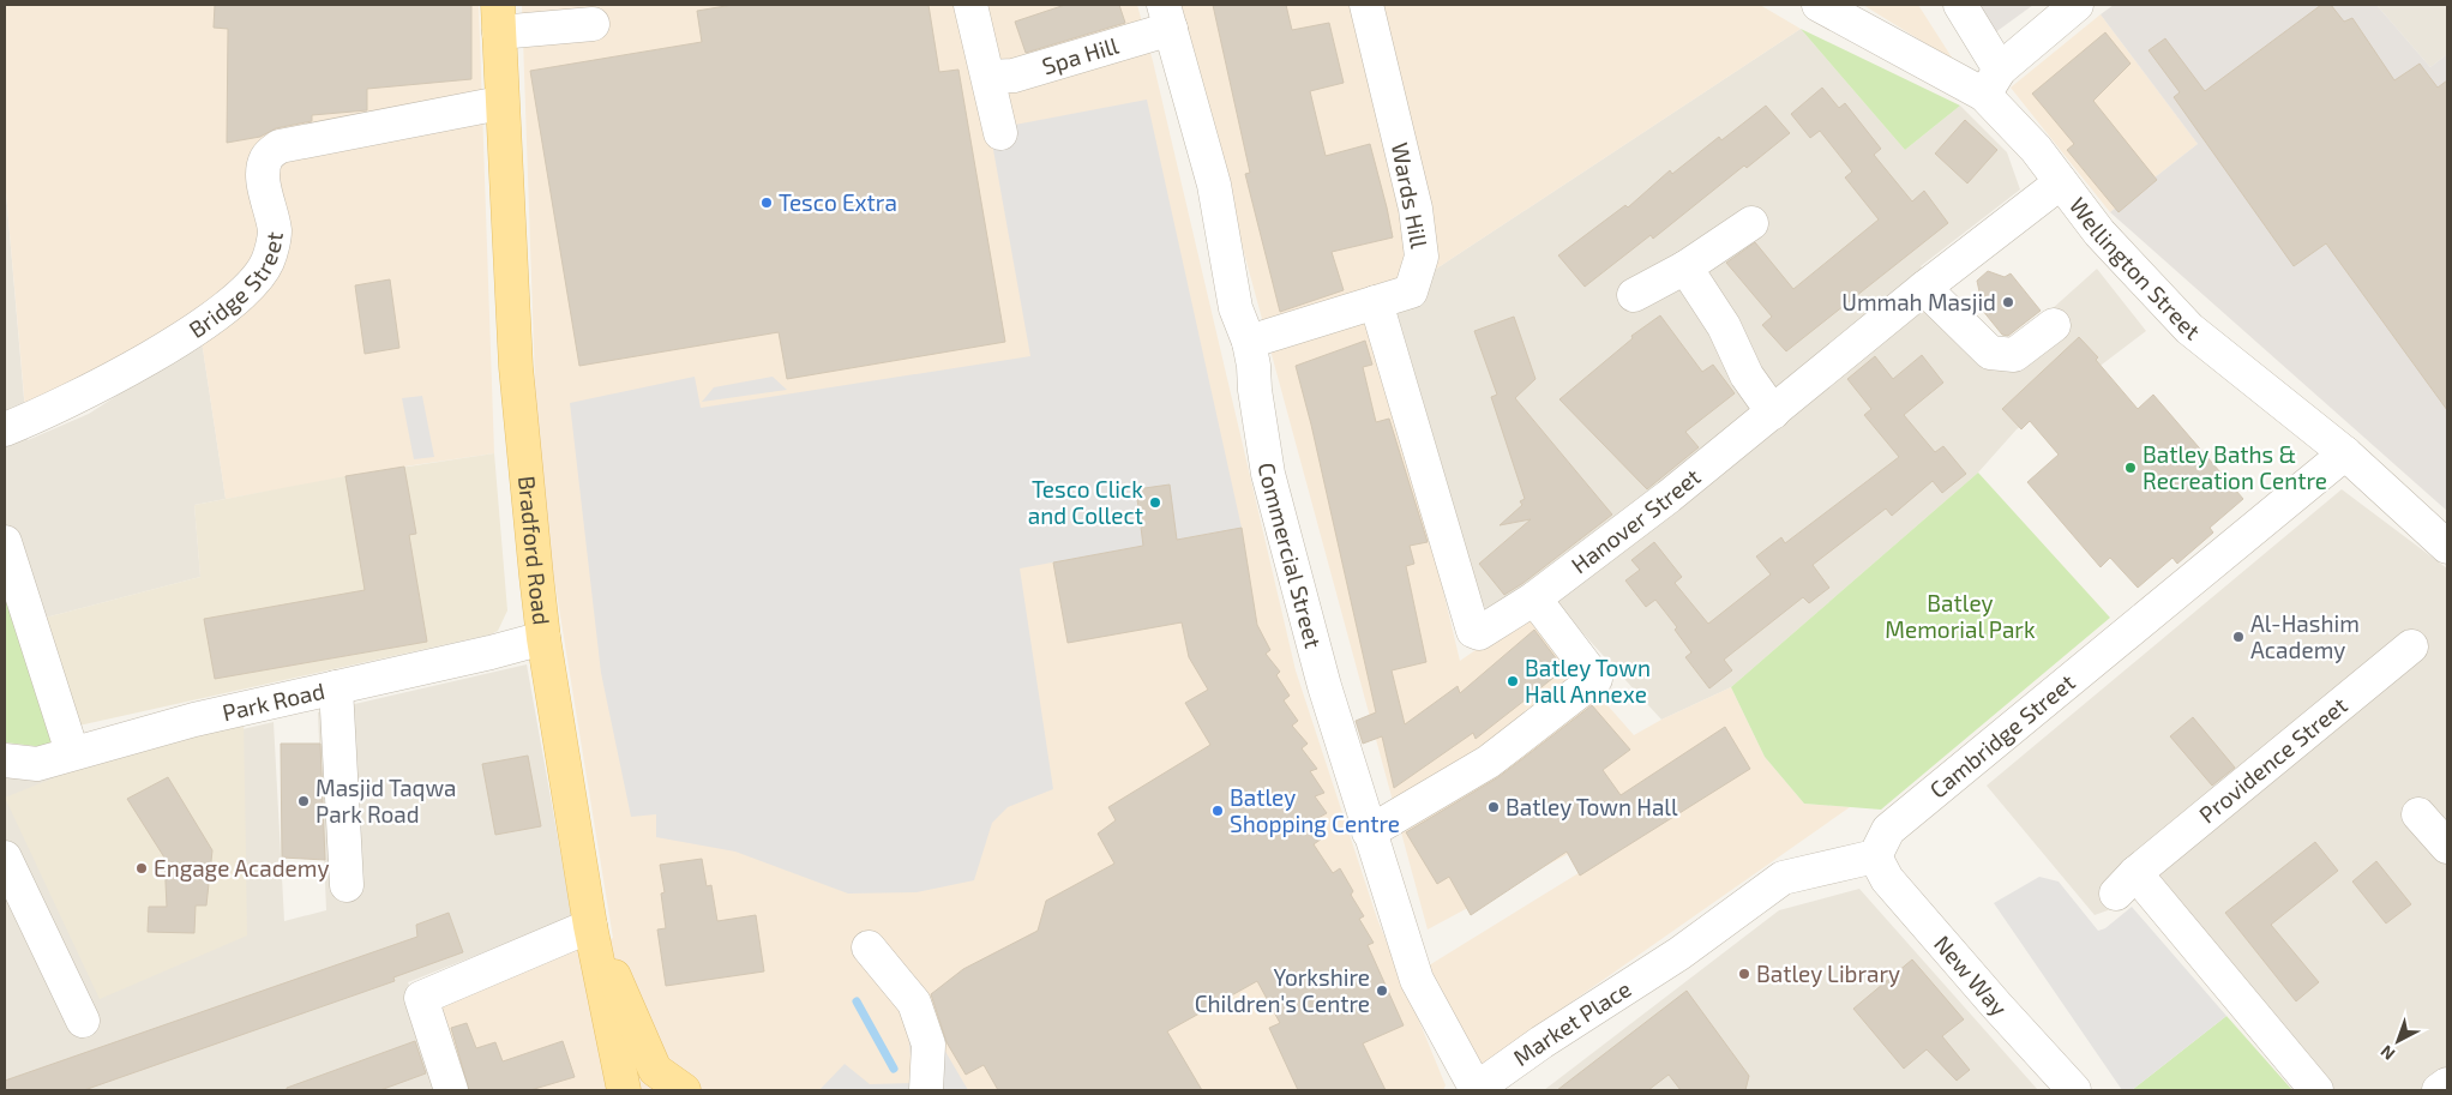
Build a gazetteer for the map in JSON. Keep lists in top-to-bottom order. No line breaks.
{"streets":{"main road":["Bradford Road"],"street":["Spa Hill","Wards Hill","Wellington Street","Bridge Street","Hanover Street","Commercial Street","Park Road","Cambridge Street","Providence Street","New Way","Market Place"]},"crossings":[["Spa Hill","Commercial Street"],["Wards Hill","Hanover Street"],["Wards Hill","Commercial Street"],["Wellington Street","Hanover Street"],["Wellington Street","Cambridge Street"],["Bridge Street","Bradford Road"],["Bradford Road","Park Road"],["Commercial Street","Market Place"],["Cambridge Street","New Way"],["Cambridge Street","Market Place"],["New Way","Market Place"]],"parks":["Batley Memorial Park"],"places":["Tesco Extra","Ummah Masjid","Batley Baths & Recreation Centre","Tesco Click and Collect","Al-Hashim Academy","Batley Town Hall Annexe","Masjid Taqwa Park Road","Batley Town Hall","Batley Shopping Centre","Engage Academy","Batley Library","Yorkshire Children's Centre"],"north":"bottom left"}
